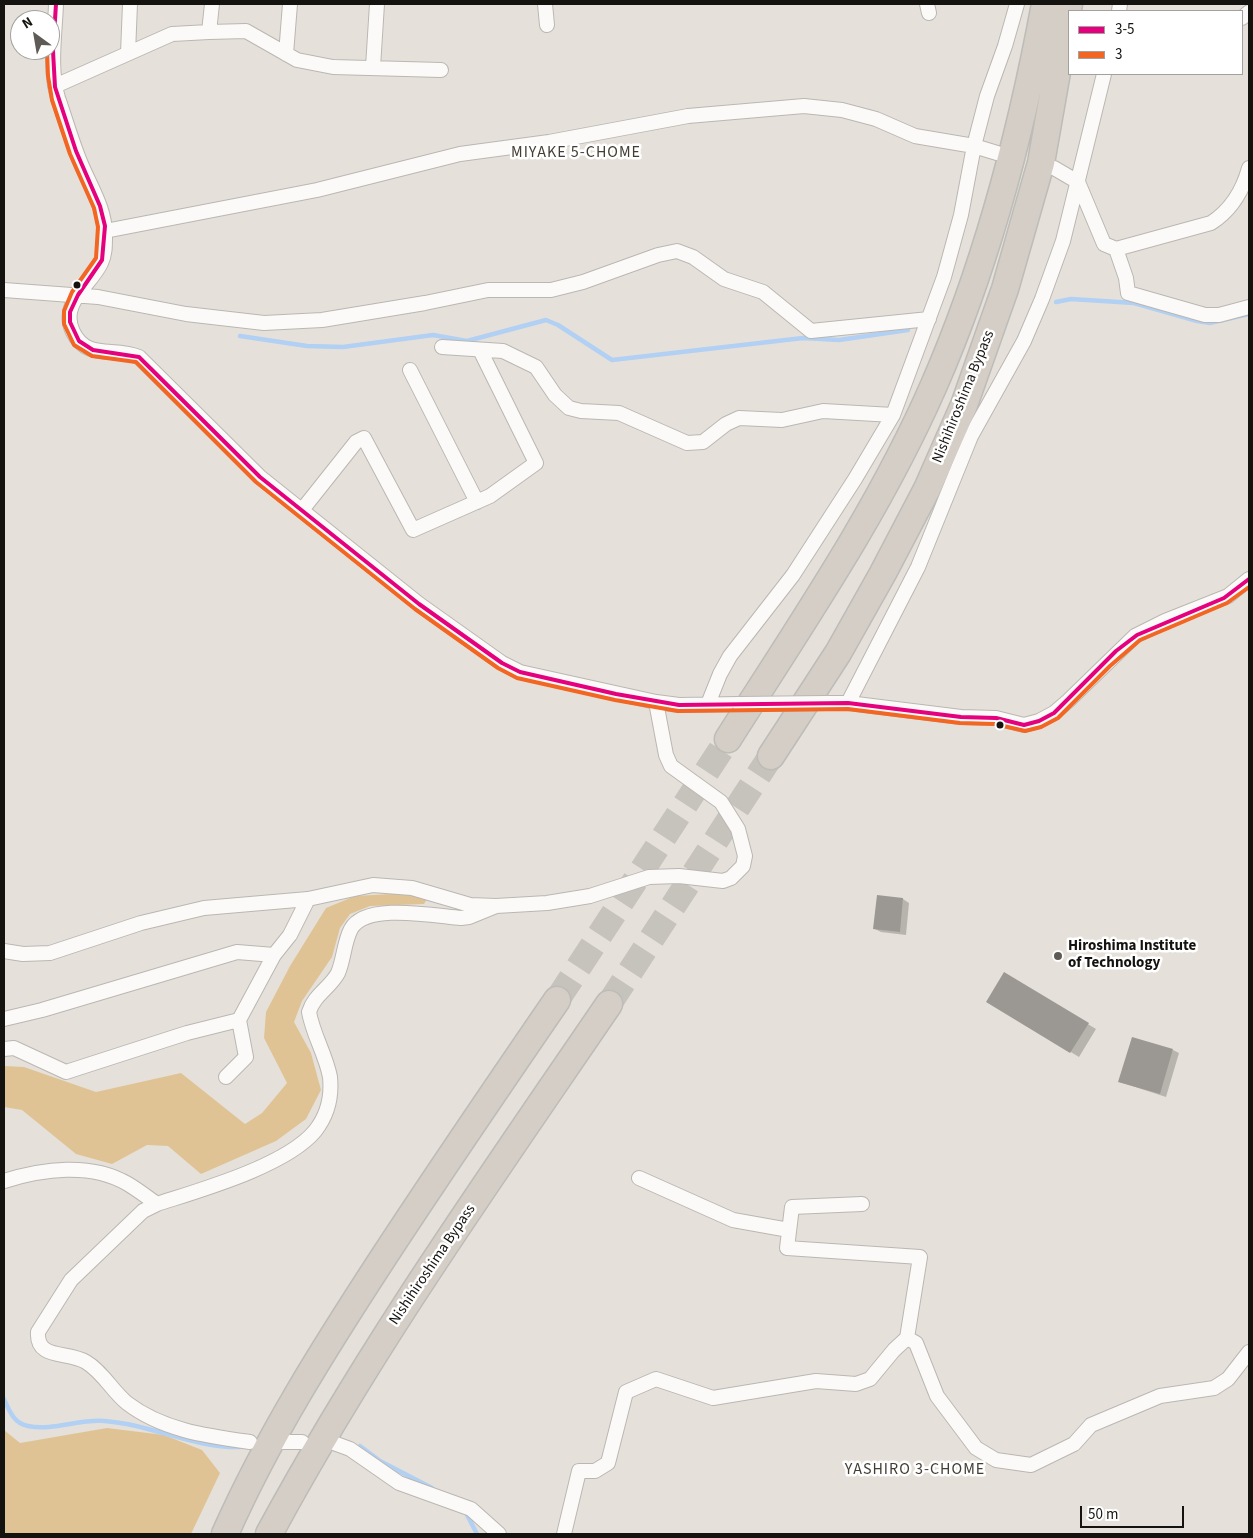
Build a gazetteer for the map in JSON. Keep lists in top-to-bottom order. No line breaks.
{"streets":{"highway":["Nishihiroshima Bypass"]},"districts":["MIYAKE 5-CHOME","YASHIRO 3-CHOME"],"places":["Hiroshima Institute of Technology"],"lines":["transit line 3-5","transit line 3"],"legend":["3-5","3"],"scale_bar":"50 m","north":"top left"}
